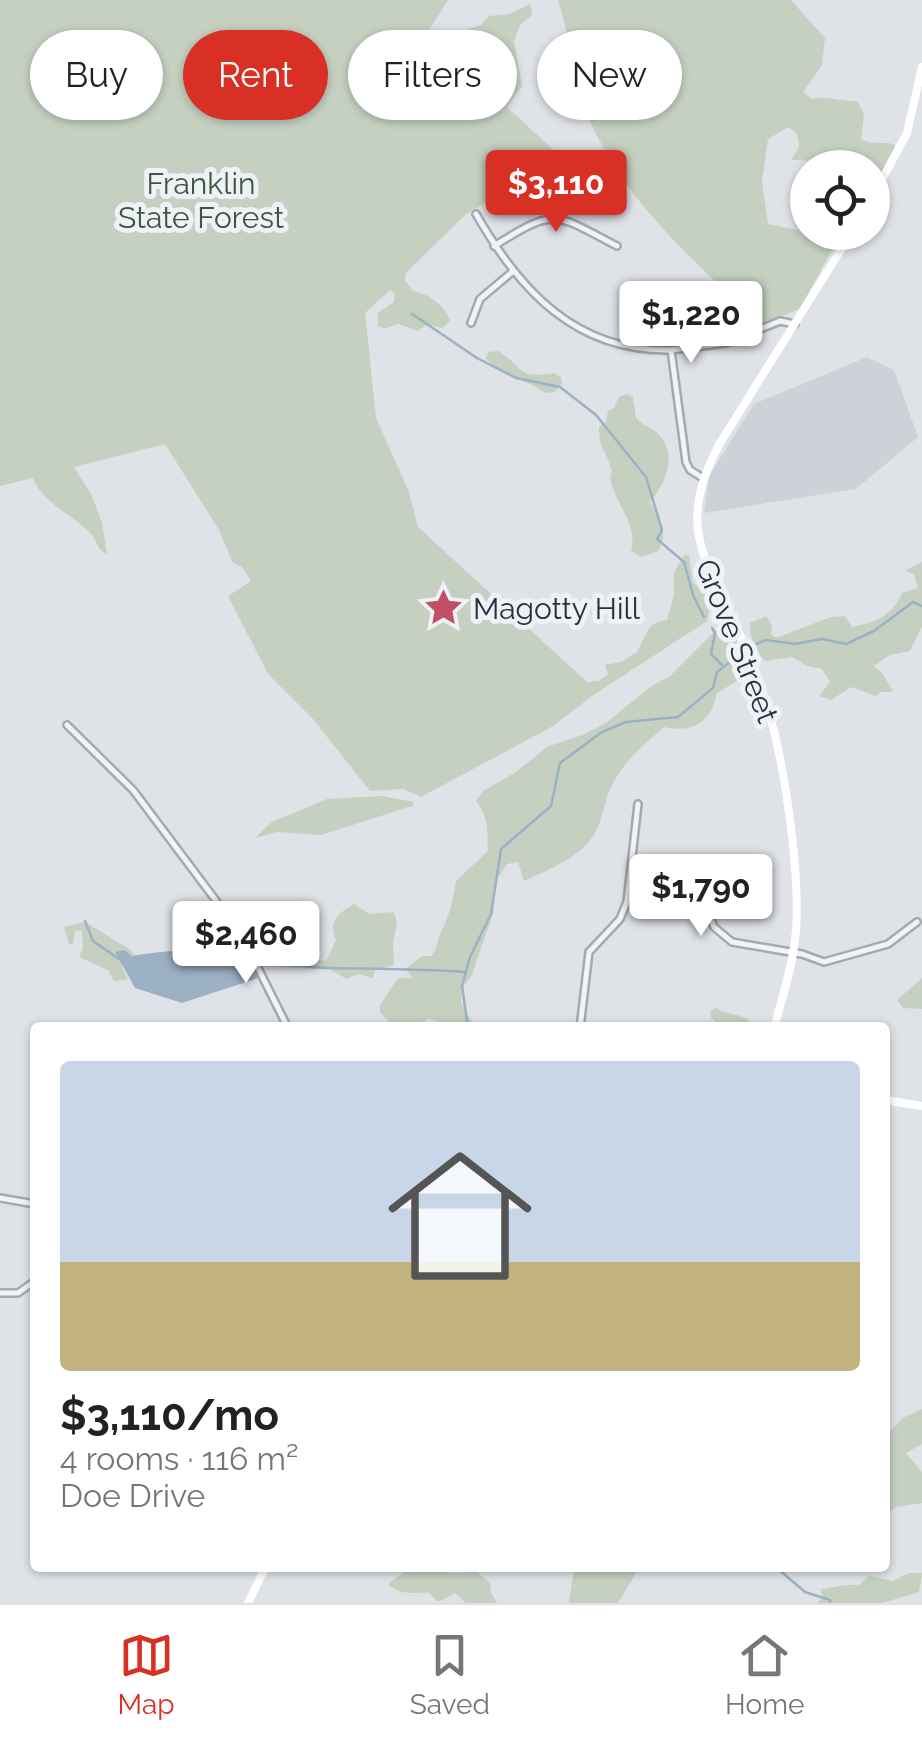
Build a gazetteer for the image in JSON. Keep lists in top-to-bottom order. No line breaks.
{"streets":{"main road":["Grove Street"]},"parks":["Franklin State Forest"],"places":{"place":["Magotty Hill"]},"page":{"chip":["Buy","Rent","Filters","New"],"price":["$3,110","$1,220","$1,790","$2,460"],"list":[{"name":"$3,110/mo","note":"4 rooms · 116 m² · Doe Drive"}],"tabs":["Map","Saved","Home"]}}
